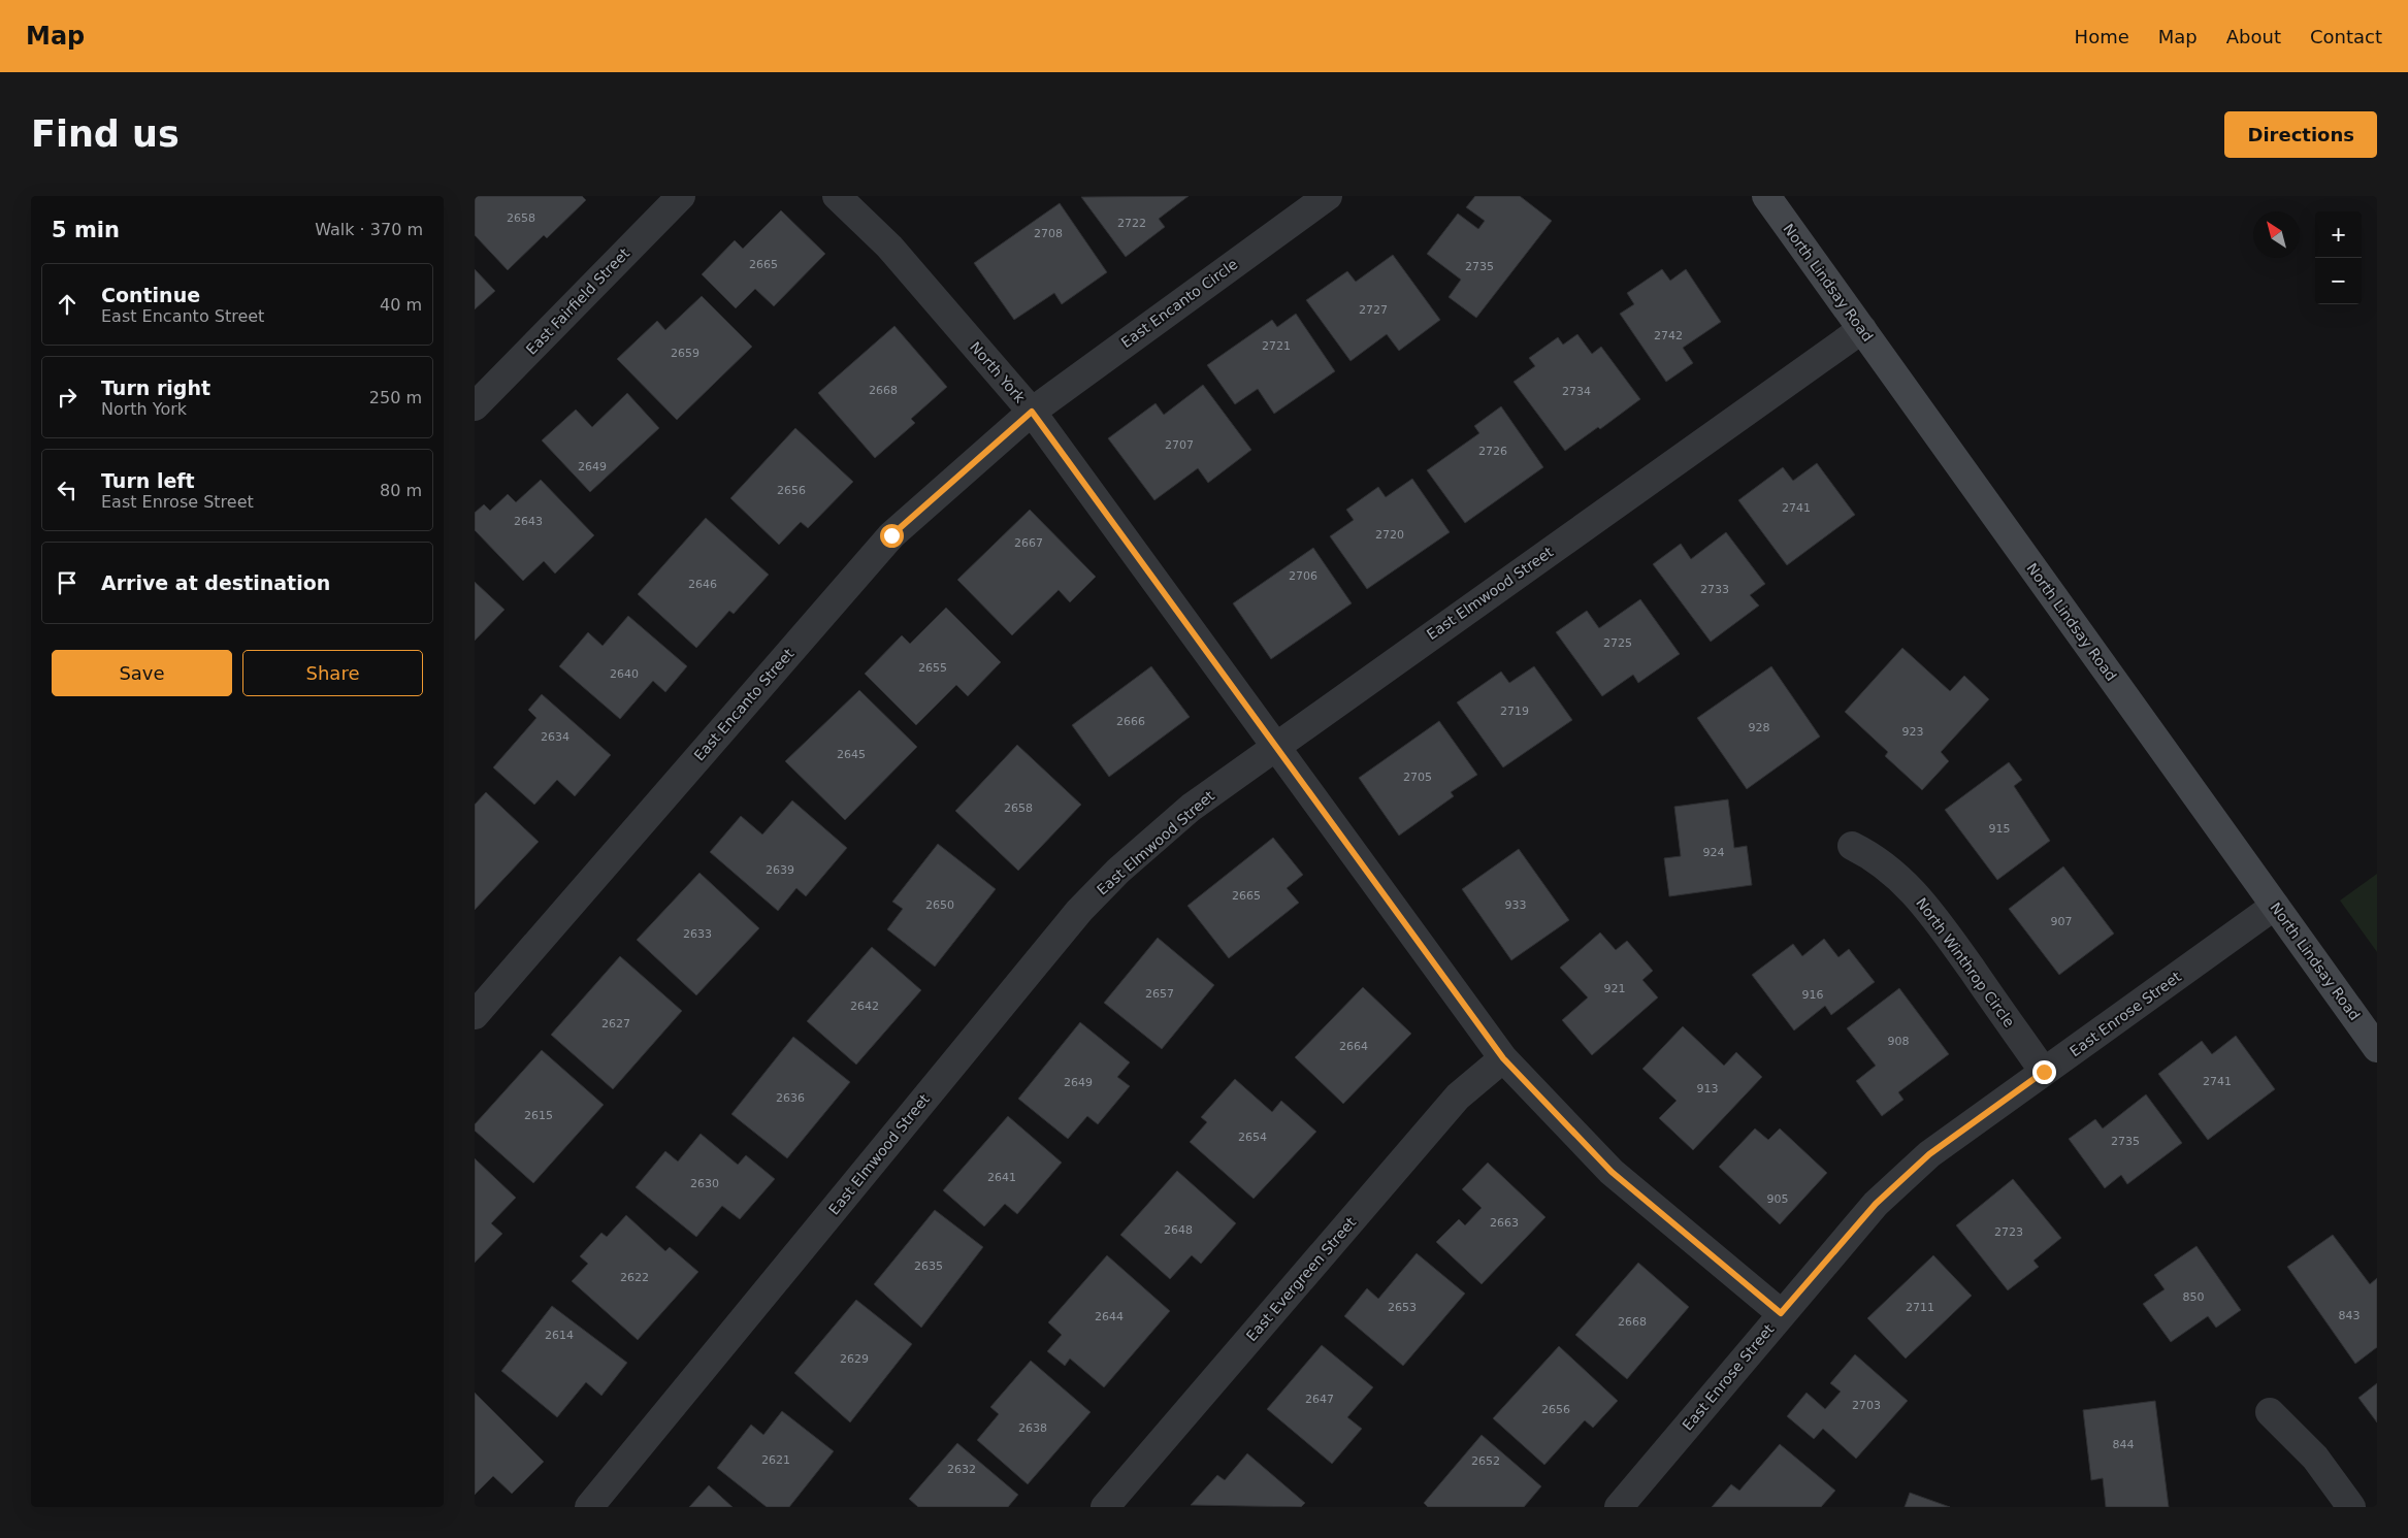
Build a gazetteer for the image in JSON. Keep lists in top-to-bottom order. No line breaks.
{"streets":{"main road":["North Lindsay Road"],"street":["East Fairfield Street","East Encanto Circle","North York","East Elmwood Street","East Encanto Street","North Winthrop Circle","East Enrose Street","East Evergreen Street"]},"crossings":[["North Lindsay Road","East Elmwood Street"],["North Lindsay Road","East Enrose Street"],["East Encanto Circle","North York"],["East Encanto Circle","East Encanto Street"],["North York","East Elmwood Street"],["North York","East Encanto Street"],["North York","East Enrose Street"],["North York","East Evergreen Street"],["North Winthrop Circle","East Enrose Street"]],"house_numbers":["2658","2722","2708","2665","2735","2727","2742","2721","2659","2668","2734","2707","2726","2649","2656","2741","2643","2720","2667","2706","2646","2733","2725","2655","2640","2719","2666","928","923","2634","2645","2705","2658","915","924","2639","2665","2650","933","907","2633","921","2657","916","2642","2627","908","2664","2741","2649","913","2636","2615","2654","2735","2641","2630","905","2663","2648","2723","2635","2622","850","2653","2711","843","2644","2668","2614","2629","2647","2703","2656","2638","844","2621","2652","2632"],"north":"top left","page":{"header":"Map","nav":["Home","Map","About","Contact"],"buttons":["Directions",["Save","Share"]],"title":"Find us","heading":["5 min","Walk · 370 m"],"map_buttons":["+","−"],"list":[["Continue","East Encanto Street","40 m"],["Turn right","North York","250 m"],["Turn left","East Enrose Street","80 m"],"Arrive at destination"]}}
